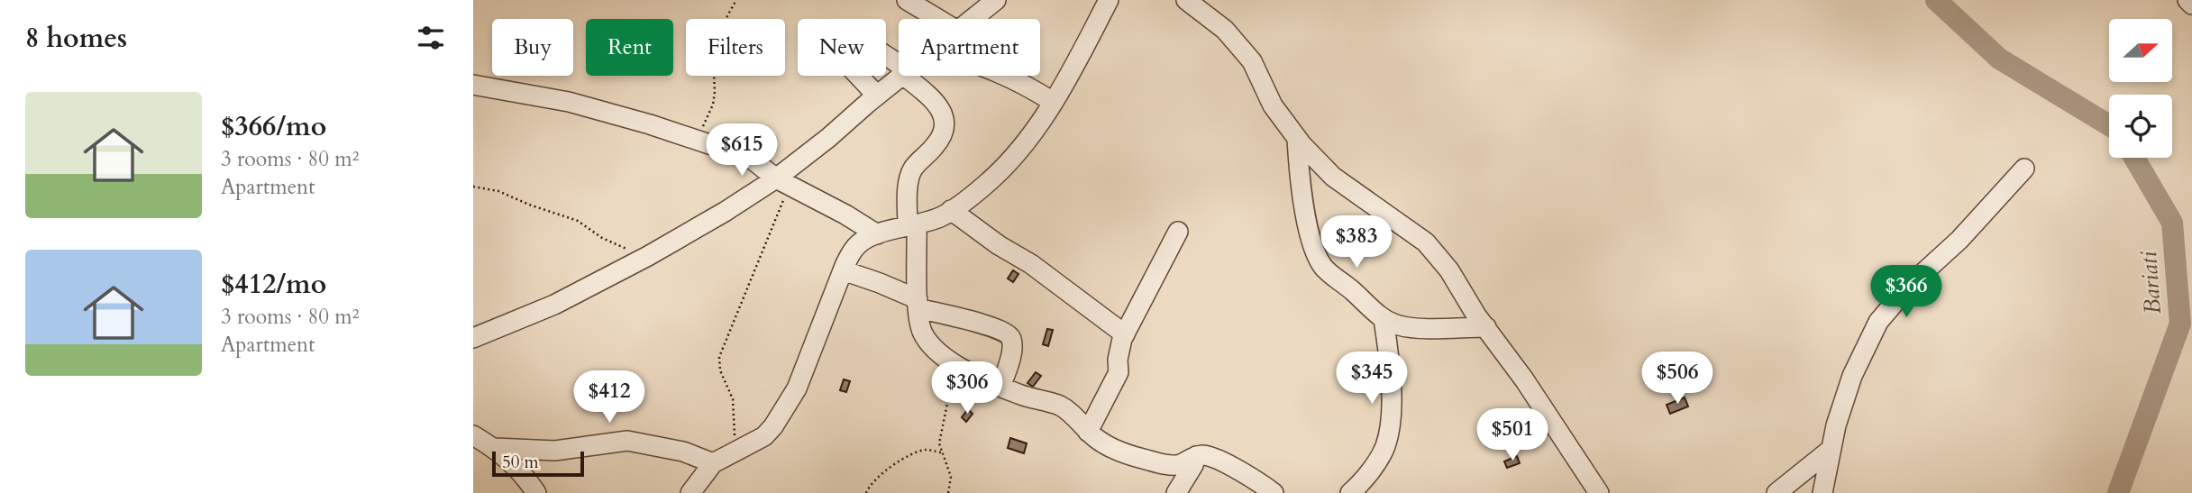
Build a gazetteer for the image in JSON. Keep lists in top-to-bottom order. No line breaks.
{"water":["Bariati"],"scale_bar":"50 m","north":"right","page":{"heading":"8 homes","chip":["Buy","Rent","Filters","New","Apartment"],"list":[{"name":"$366/mo","note":"3 rooms · 80 m² · Apartment"},{"name":"$412/mo","note":"3 rooms · 80 m² · Apartment"}],"price":["$615","$383","$366","$345","$506","$306","$412","$501"],"scale":"50 m"}}
